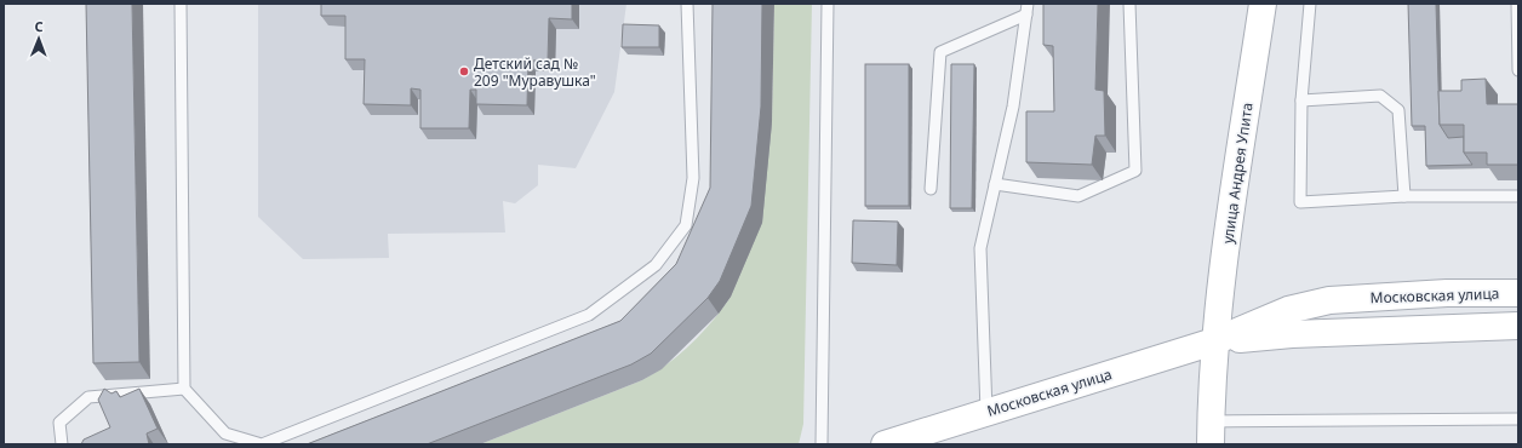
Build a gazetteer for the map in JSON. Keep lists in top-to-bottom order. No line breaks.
{"streets":{"main road":["улица Андрея Упита","Московская улица"]},"crossings":[["улица Андрея Упита","Московская улица"]],"places":["Детский сад № 209 \"Муравушка\""],"north":"top"}
